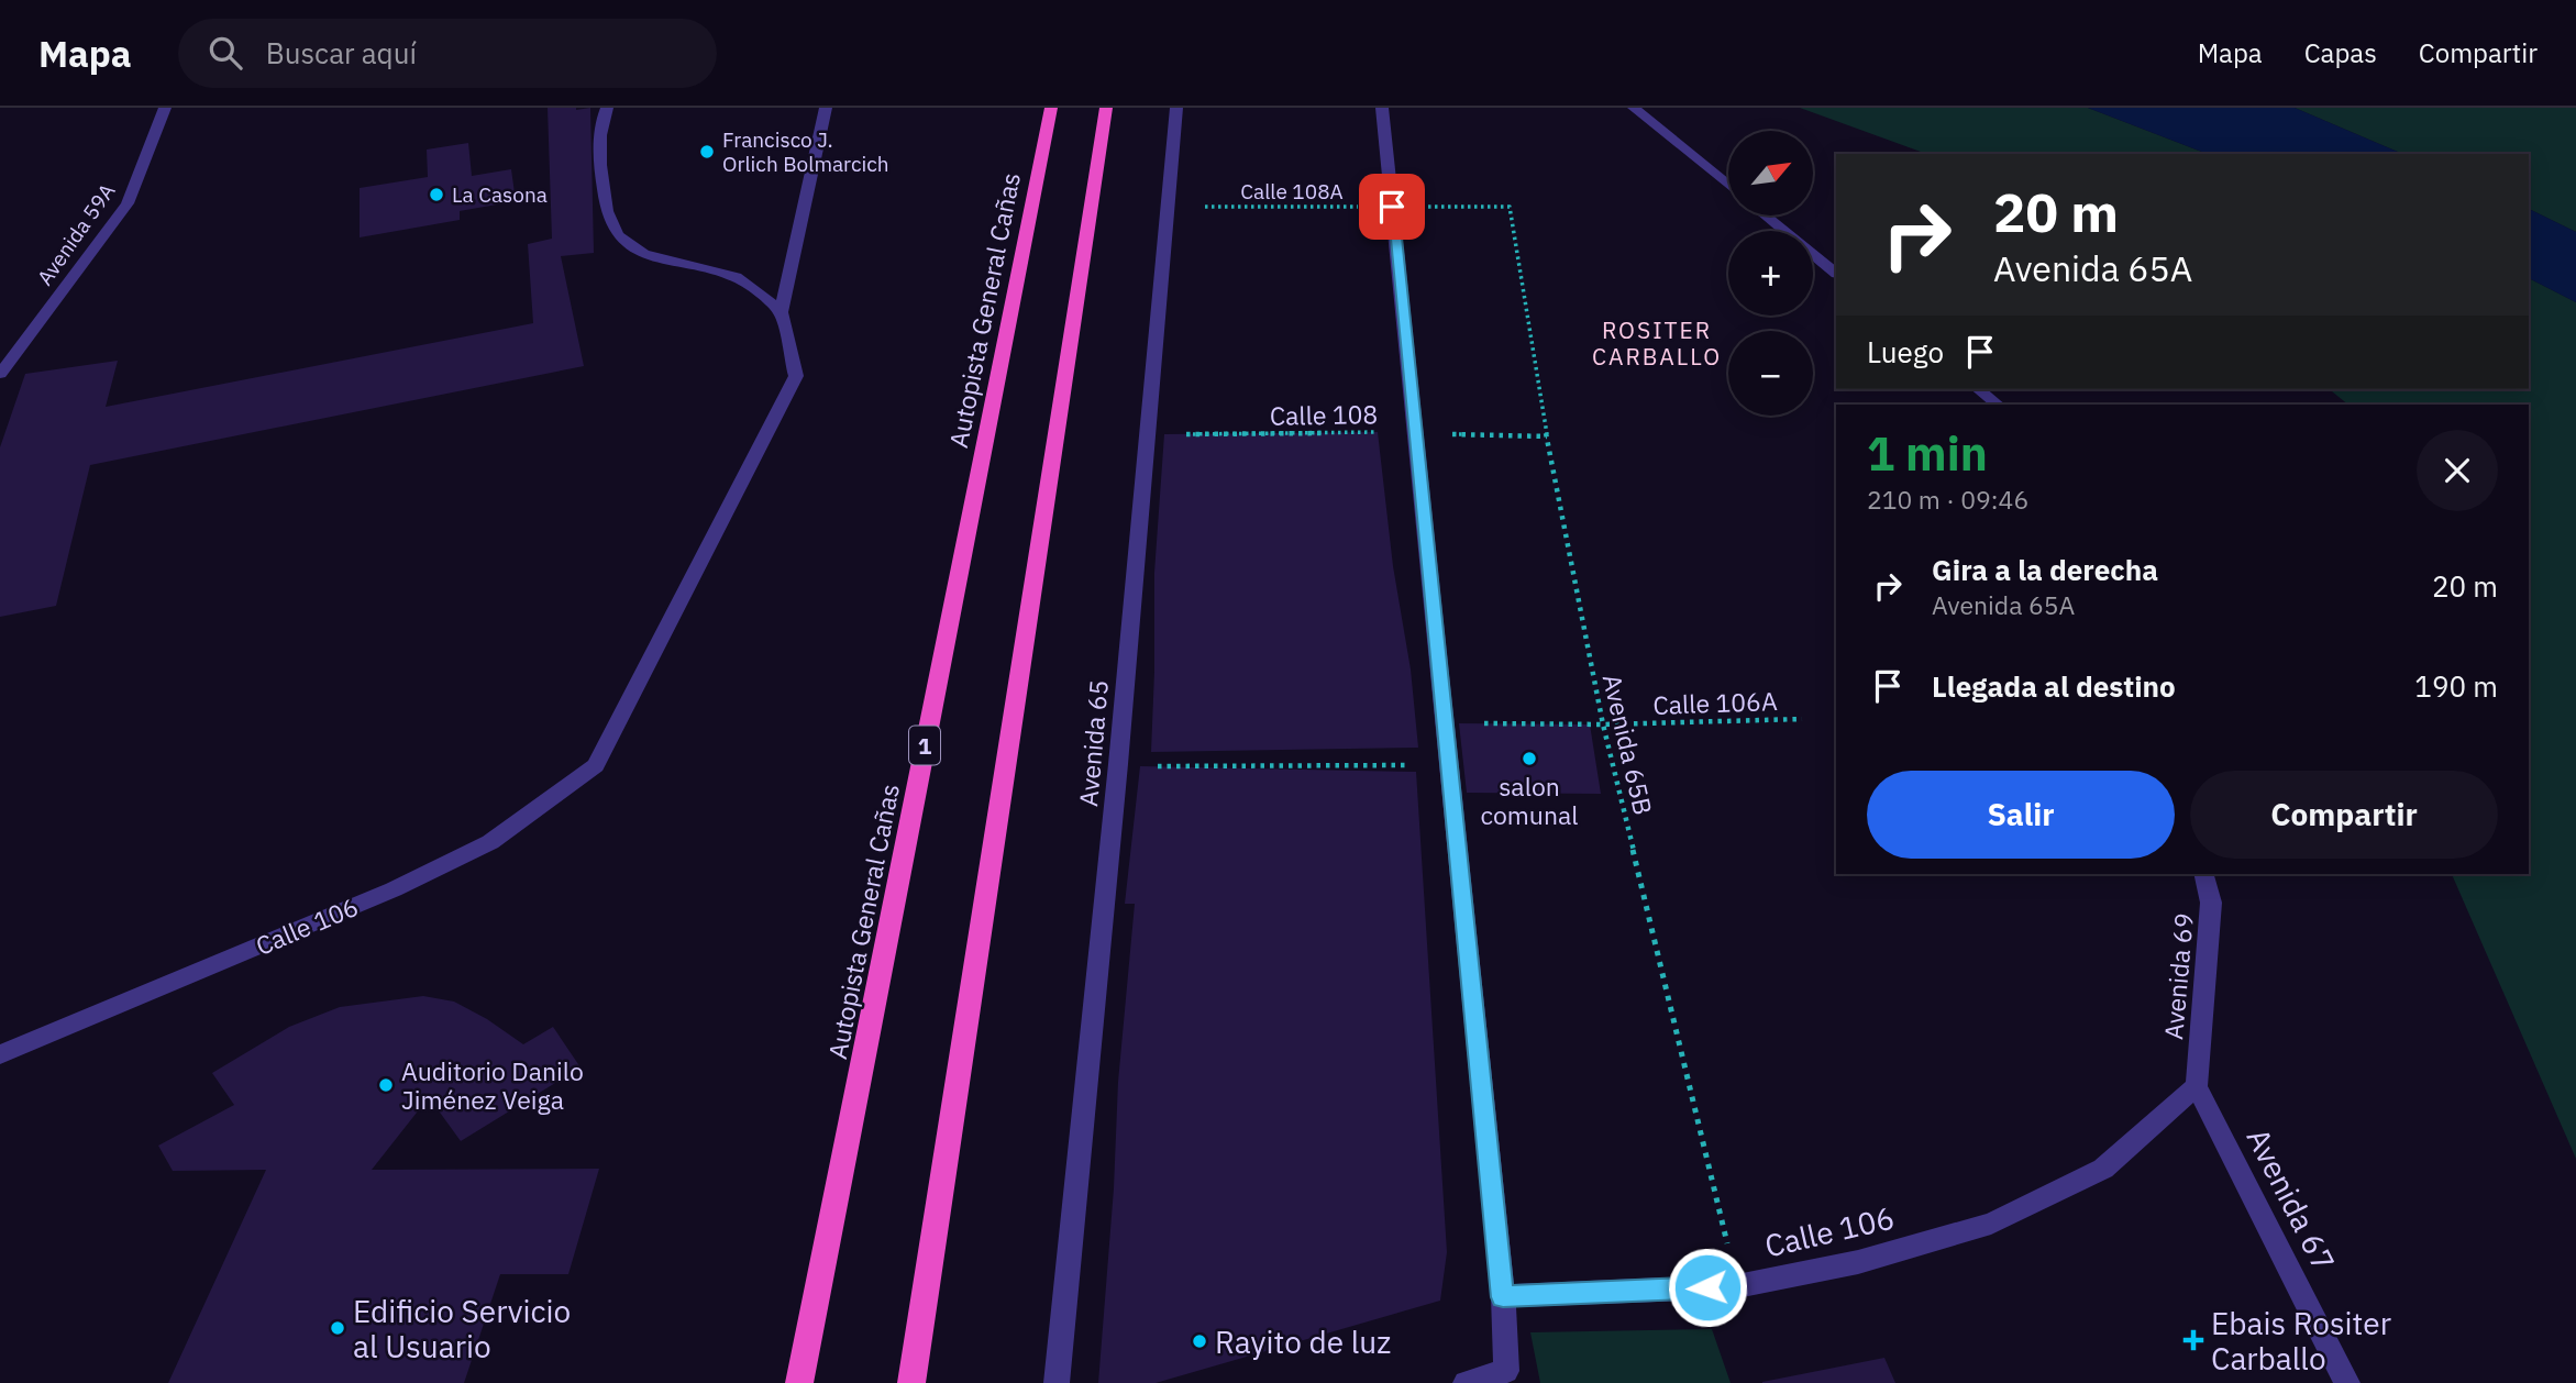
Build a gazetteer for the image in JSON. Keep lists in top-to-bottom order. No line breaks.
{"streets":{"highway":["Autopista General Cañas","1"],"street":["Avenida 59A","Avenida 65","Calle 106","Avenida 69","Avenida 67"],"path":["Calle 108A","Calle 108","Calle 106A","Avenida 65B"]},"crossings":[["Calle 108A","Avenida 65"],["Calle 108A","Avenida 65B"],["Calle 108","Avenida 65"],["Calle 108","Avenida 65B"],["Calle 106A","Avenida 65B"],["Avenida 65B","Calle 106"],["Calle 106","Avenida 69"],["Calle 106","Avenida 67"],["Avenida 69","Avenida 67"]],"districts":["ROSITER CARBALLO"],"places":{"other":["Francisco J. Orlich Bolmarcich","La Casona","salon comunal","Auditorio Danilo Jiménez Veiga","Edificio Servicio al Usuario","Rayito de luz"],"health":["Ebais Rositer Carballo"]},"north":"top right","page":{"header":"Mapa","search":"Buscar aquí","nav":["Mapa","Capas","Compartir"],"map_buttons":["+","−"],"turn":["20 m","Avenida 65A"],"then":"Luego","heading":["1 min","210 m · 09:46"],"list":[{"name":"Gira a la derecha","note":"Avenida 65A","value":"20 m"},{"name":"Llegada al destino","value":"190 m"}],"buttons":["Salir","Compartir"]}}
